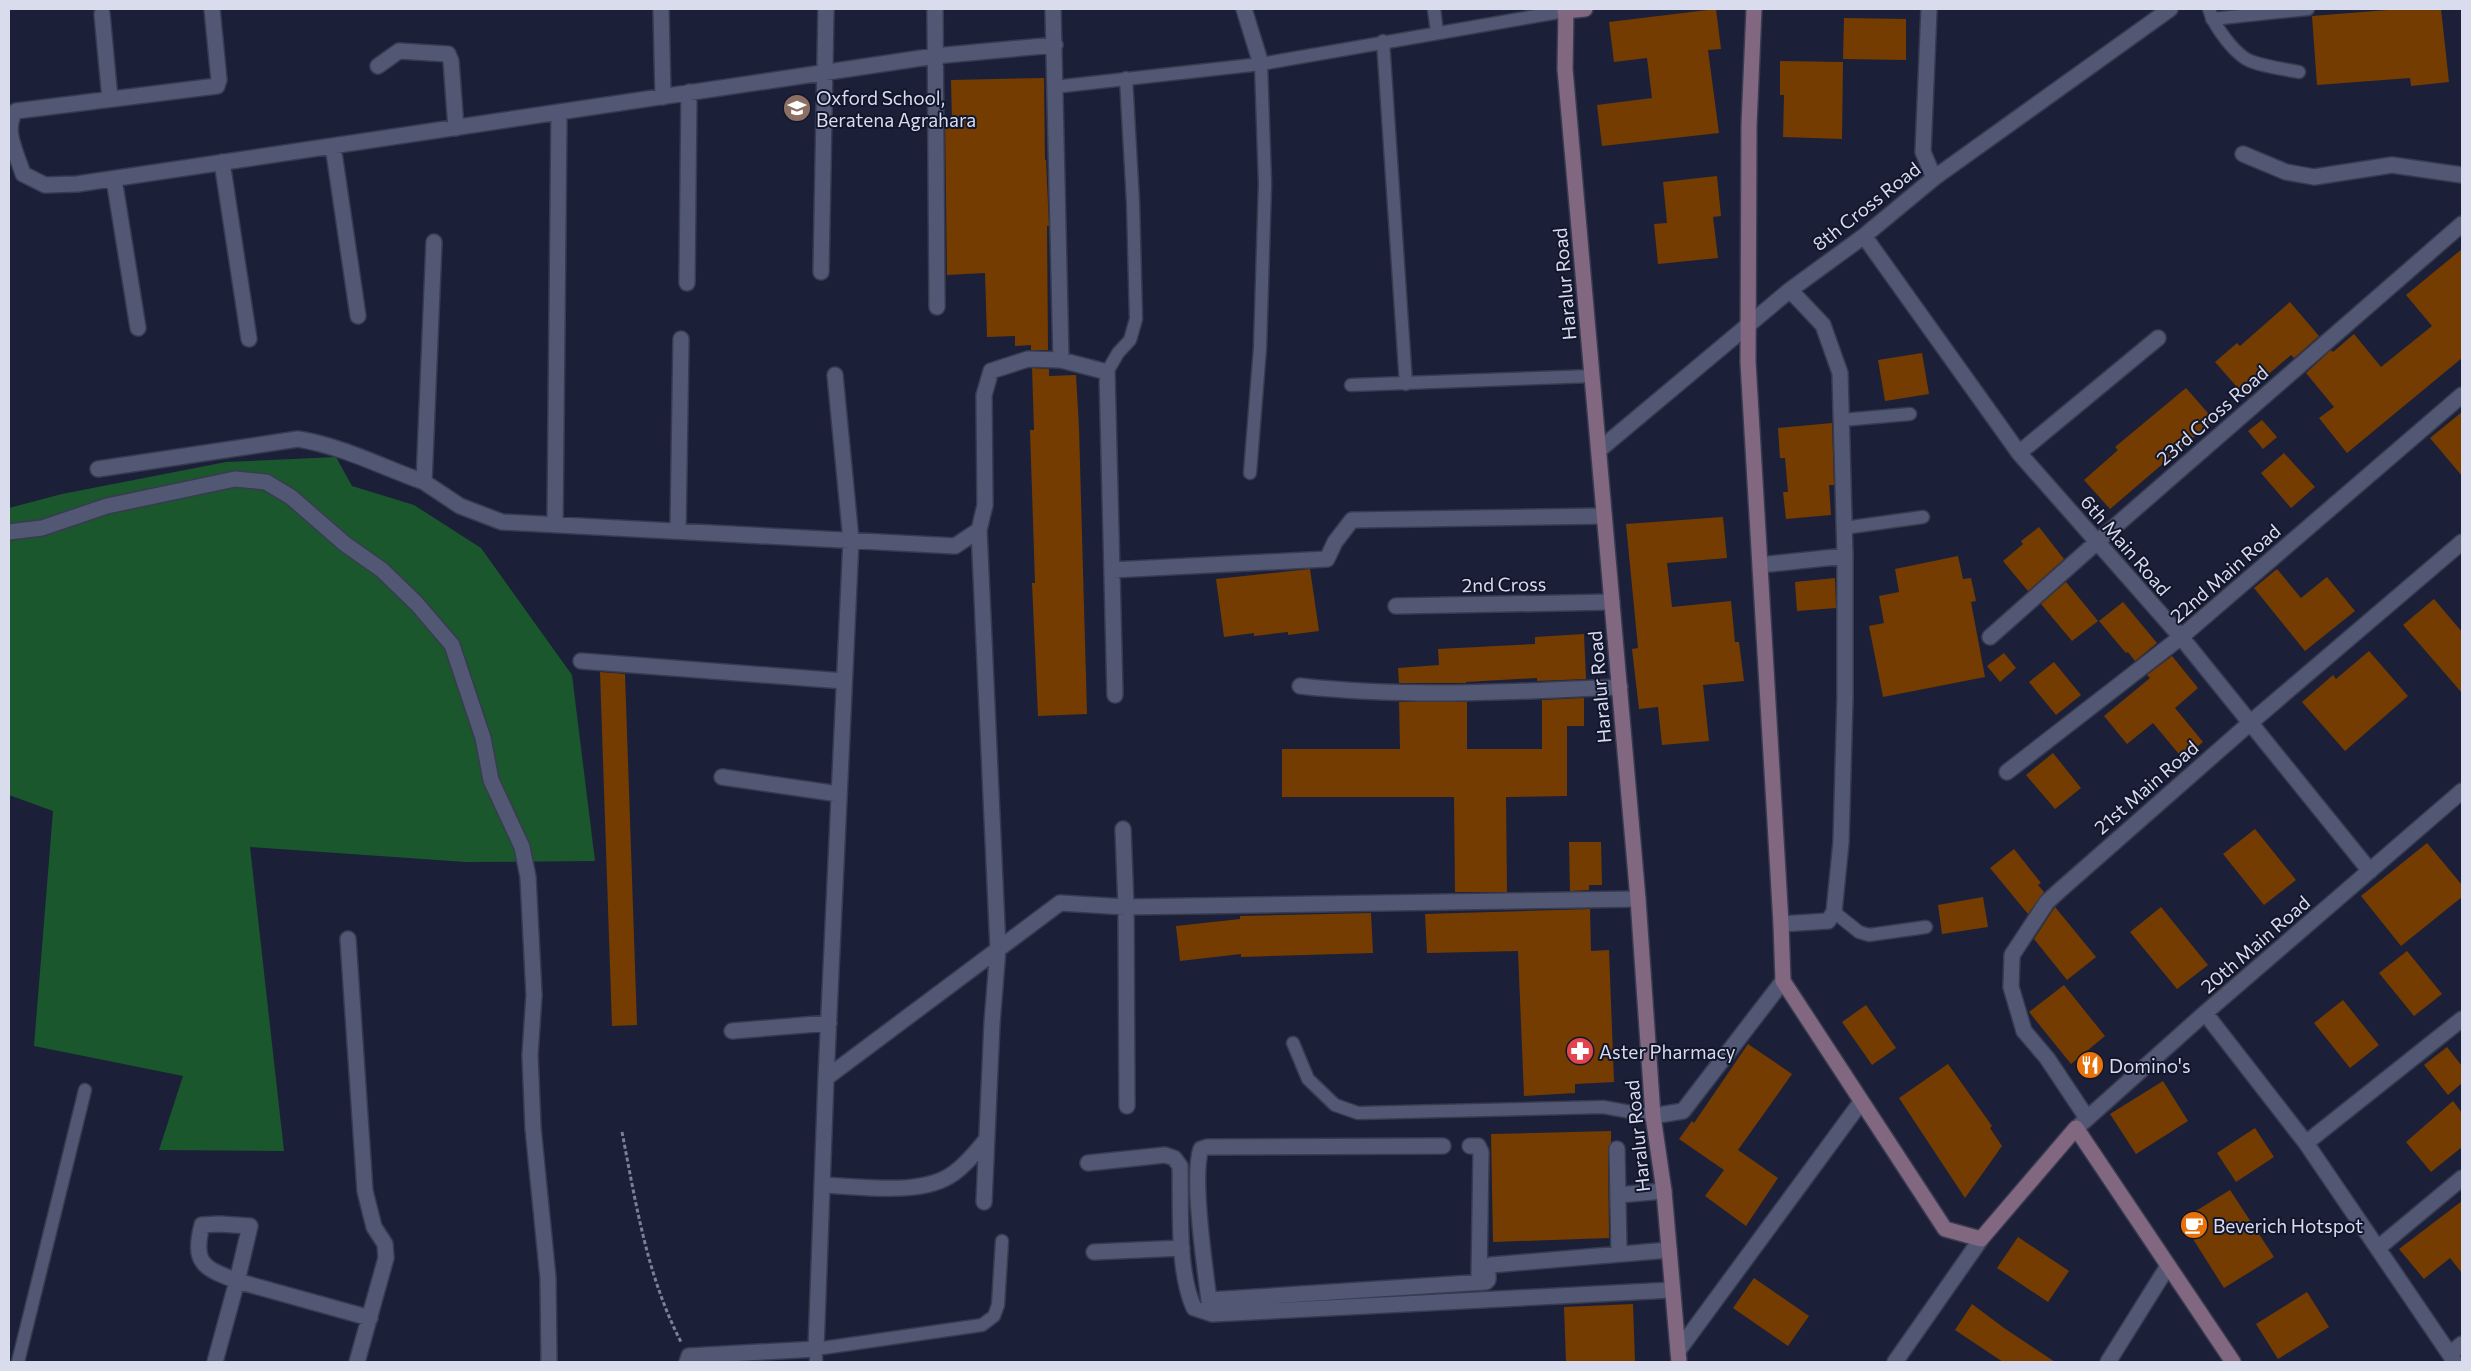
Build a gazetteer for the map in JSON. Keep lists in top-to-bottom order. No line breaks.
{"streets":{"street":["8th Cross Road","Haralur Road","23rd Cross Road","6th Main Road","22nd Main Road","2nd Cross","21st Main Road","20th Main Road"]},"crossings":[["8th Cross Road","Haralur Road"],["8th Cross Road","6th Main Road"],["Haralur Road","2nd Cross"],["23rd Cross Road","6th Main Road"],["6th Main Road","22nd Main Road"],["6th Main Road","21st Main Road"],["6th Main Road","20th Main Road"],["21st Main Road","20th Main Road"]],"places":{"school or university":["Oxford School, Beratena Agrahara"],"pharmacy":["Aster Pharmacy"],"restaurant":["Domino's"],"cafe":["Beverich Hotspot"]}}
